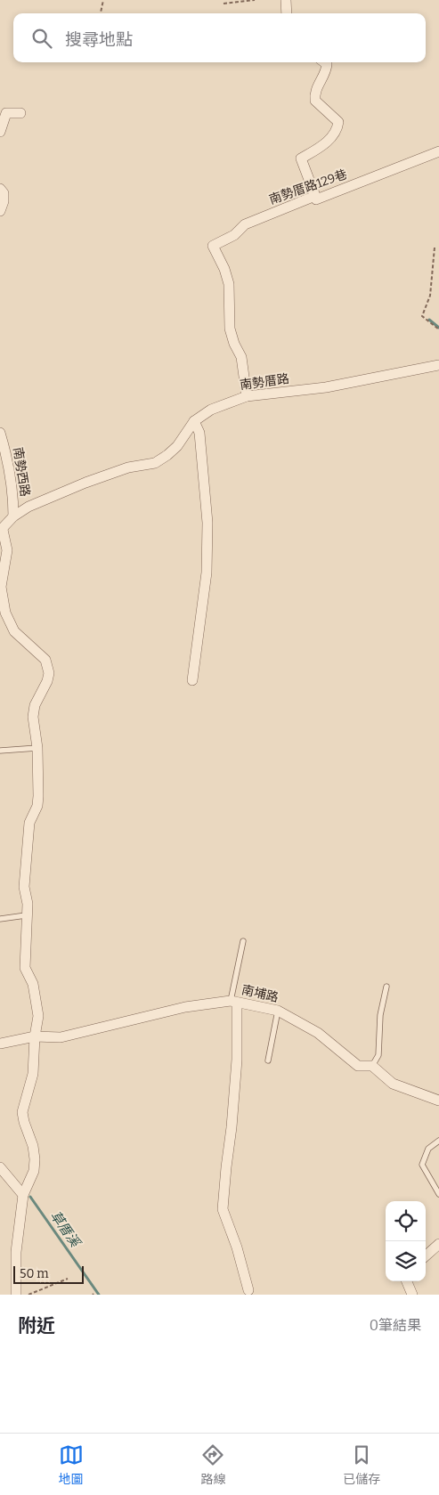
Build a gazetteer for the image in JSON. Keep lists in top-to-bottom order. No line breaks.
{"streets":{"street":["南勢厝路129巷","南勢厝路","南勢西路","南埔路"]},"crossings":[["南勢厝路129巷","南勢厝路"],["南勢厝路","南勢西路"]],"water":["草厝溪"],"scale_bar":"50 m","page":{"search":"搜尋地點","scale":"50 m","heading":["附近","0筆結果"],"nav":["地圖","路線","已儲存"]}}
